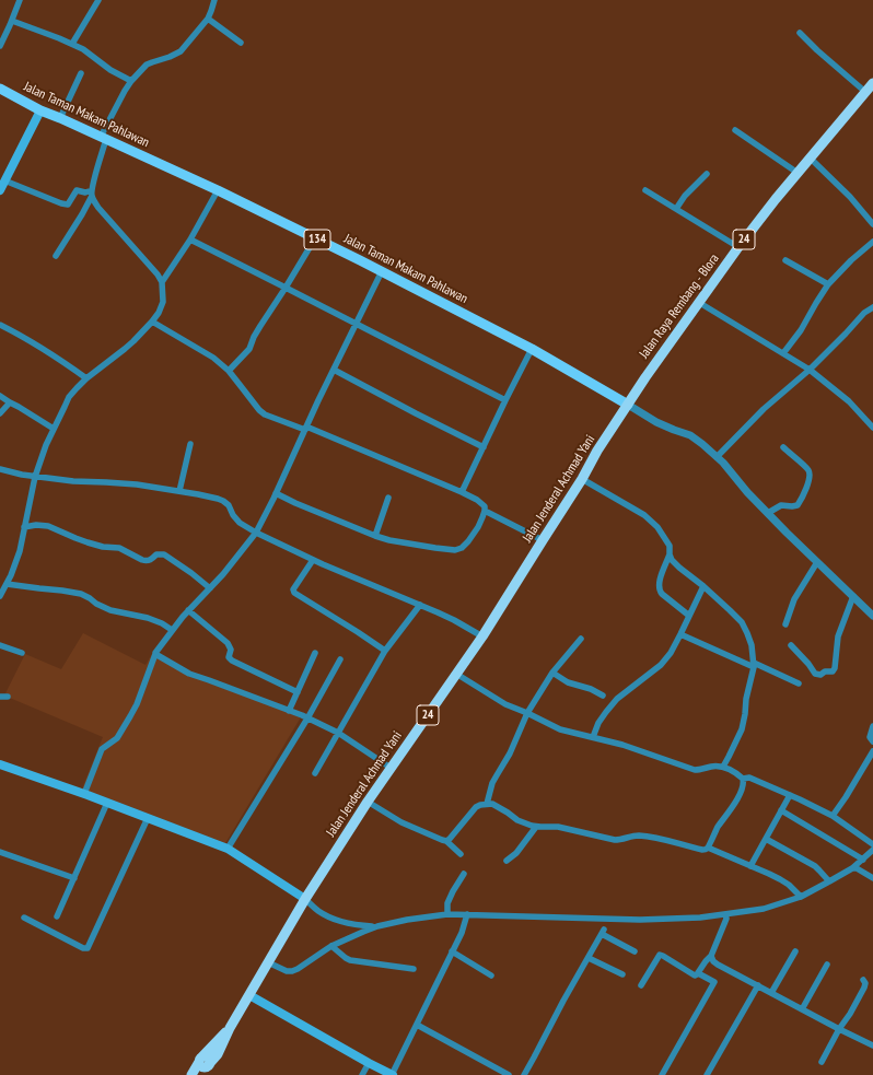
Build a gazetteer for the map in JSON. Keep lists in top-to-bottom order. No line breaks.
{"streets":{"highway":["24","Jalan Raya Rembang - Blora","Jalan Jenderal Achmad Yani"],"main road":["Jalan Taman Makam Pahlawan","134"]},"crossings":[["Jalan Taman Makam Pahlawan","Jalan Raya Rembang - Blora"],["Jalan Taman Makam Pahlawan","Jalan Jenderal Achmad Yani"],["Jalan Raya Rembang - Blora","Jalan Jenderal Achmad Yani"]]}
